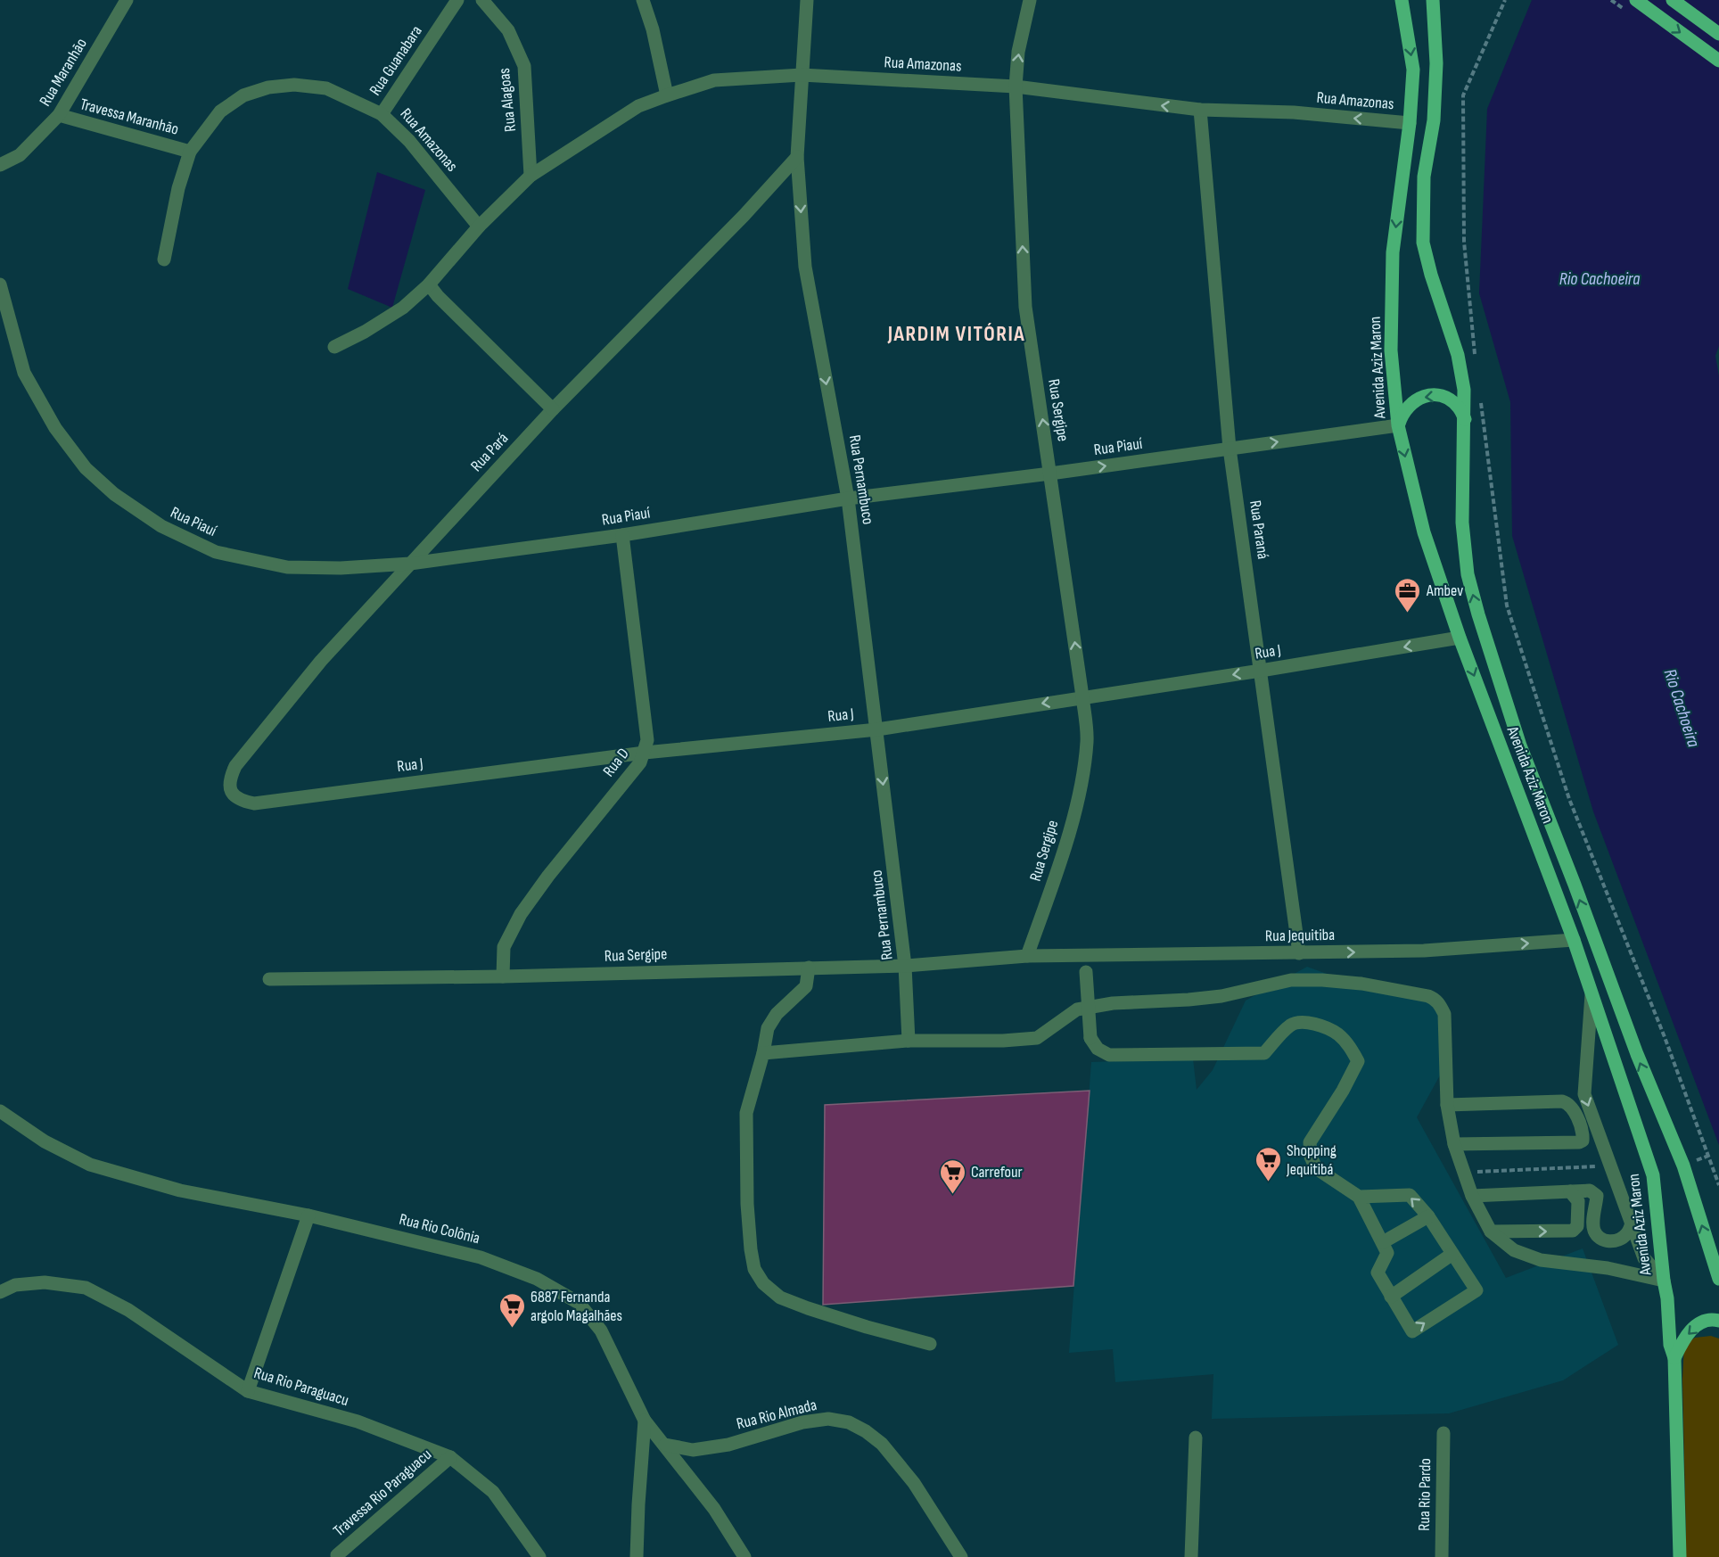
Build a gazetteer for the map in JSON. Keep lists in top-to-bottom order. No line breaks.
{"streets":{"main road":["Avenida Aziz Maron"],"street":["Rua Guanabara","Rua Amazonas","Rua Maranhão","Rua Alagoas","Travessa Maranhão","Rua Sergipe","Rua Piauí","Rua Pará","Rua Pernambuco","Rua Paraná","Rua J","Rua D","Rua Jequitiba","Rua Rio Colônia","Rua Rio Paraguacu","Rua Rio Almada","Travessa Rio Paraguacu","Rua Rio Pardo"]},"crossings":[["Rua Guanabara","Rua Amazonas"],["Rua Amazonas","Rua Alagoas"],["Rua Amazonas","Travessa Maranhão"],["Rua Amazonas","Avenida Aziz Maron"],["Rua Amazonas","Rua Sergipe"],["Rua Amazonas","Rua Pernambuco"],["Rua Amazonas","Rua Paraná"],["Rua Maranhão","Travessa Maranhão"],["Avenida Aziz Maron","Rua Piauí"],["Avenida Aziz Maron","Rua J"],["Avenida Aziz Maron","Rua Jequitiba"],["Rua Sergipe","Rua Piauí"],["Rua Sergipe","Rua Pernambuco"],["Rua Sergipe","Rua J"],["Rua Sergipe","Rua D"],["Rua Sergipe","Rua Jequitiba"],["Rua Piauí","Rua Pará"],["Rua Piauí","Rua Pernambuco"],["Rua Piauí","Rua Paraná"],["Rua Piauí","Rua D"],["Rua Pará","Rua Pernambuco"],["Rua Pará","Rua J"],["Rua Pernambuco","Rua J"],["Rua Paraná","Rua J"],["Rua Paraná","Rua Jequitiba"],["Rua J","Rua D"],["Rua Rio Colônia","Rua Rio Almada"],["Rua Rio Paraguacu","Travessa Rio Paraguacu"]],"one_way":["Rua Sergipe","Rua Pernambuco","Rua J","Rua Jequitiba"],"districts":["JARDIM VITÓRIA"],"water":["Rio Cachoeira"],"places":{"office":["Ambev"],"supermarket":["Shopping Jequitibá","Carrefour","6887 Fernanda argolo Magalhães"]}}
